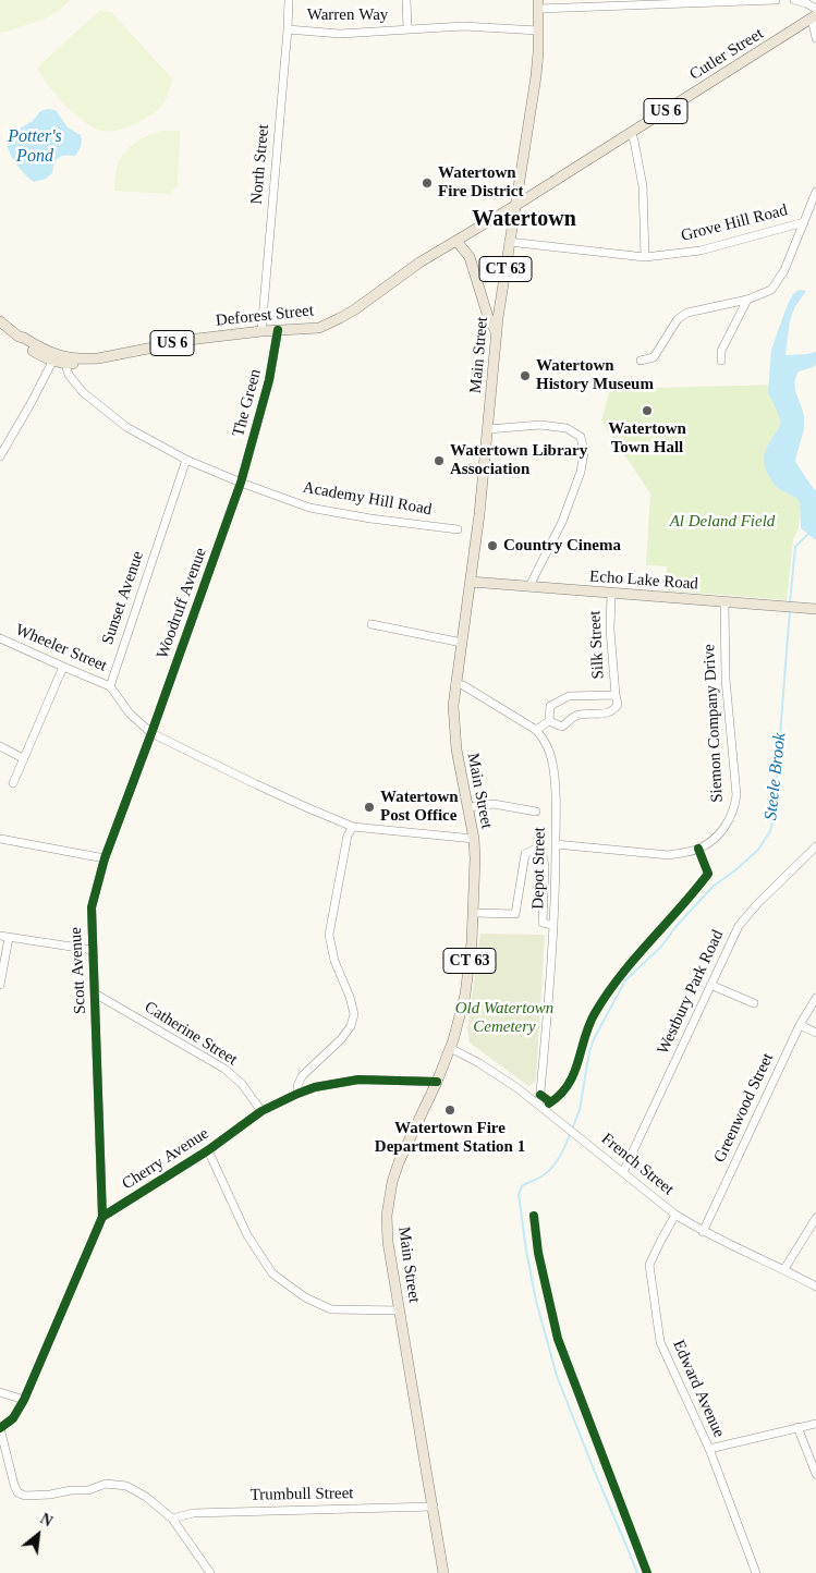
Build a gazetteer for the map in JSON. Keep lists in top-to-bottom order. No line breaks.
{"streets":{"main road":["Cutler Street","US 6","CT 63","Deforest Street","Main Street","Echo Lake Road"],"street":["Warren Way","North Street","Grove Hill Road","The Green","Academy Hill Road","Sunset Avenue","Woodruff Avenue","Silk Street","Wheeler Street","Siemon Company Drive","Depot Street","Scott Avenue","Westbury Park Road","Catherine Street","Greenwood Street","Cherry Avenue","French Street","Edward Avenue","Trumbull Street"]},"crossings":[["Warren Way","North Street"],["Warren Way","Main Street"],["Cutler Street","Deforest Street"],["Cutler Street","Main Street"],["US 6","Deforest Street"],["US 6","Academy Hill Road"],["North Street","Deforest Street"],["Grove Hill Road","Main Street"],["Deforest Street","Main Street"],["Deforest Street","The Green"],["Main Street","Echo Lake Road"],["Main Street","Depot Street"],["Main Street","Cherry Avenue"],["Main Street","French Street"],["Main Street","Trumbull Street"],["The Green","Academy Hill Road"],["The Green","Woodruff Avenue"],["Academy Hill Road","Sunset Avenue"],["Academy Hill Road","Woodruff Avenue"],["Echo Lake Road","Silk Street"],["Echo Lake Road","Siemon Company Drive"],["Sunset Avenue","Wheeler Street"],["Woodruff Avenue","Scott Avenue"],["Silk Street","Depot Street"],["Siemon Company Drive","Depot Street"],["Depot Street","French Street"],["Scott Avenue","Catherine Street"],["Scott Avenue","Cherry Avenue"],["Westbury Park Road","French Street"],["Catherine Street","Cherry Avenue"],["Greenwood Street","French Street"],["French Street","Edward Avenue"]],"districts":["Watertown"],"water":["Potter's Pond","Steele Brook"],"parks":["Al Deland Field","Old Watertown Cemetery"],"places":["Watertown Fire District","Watertown History Museum","Watertown Town Hall","Watertown Library Association","Country Cinema","Watertown Post Office","Watertown Fire Department Station 1"],"north":"top right"}
